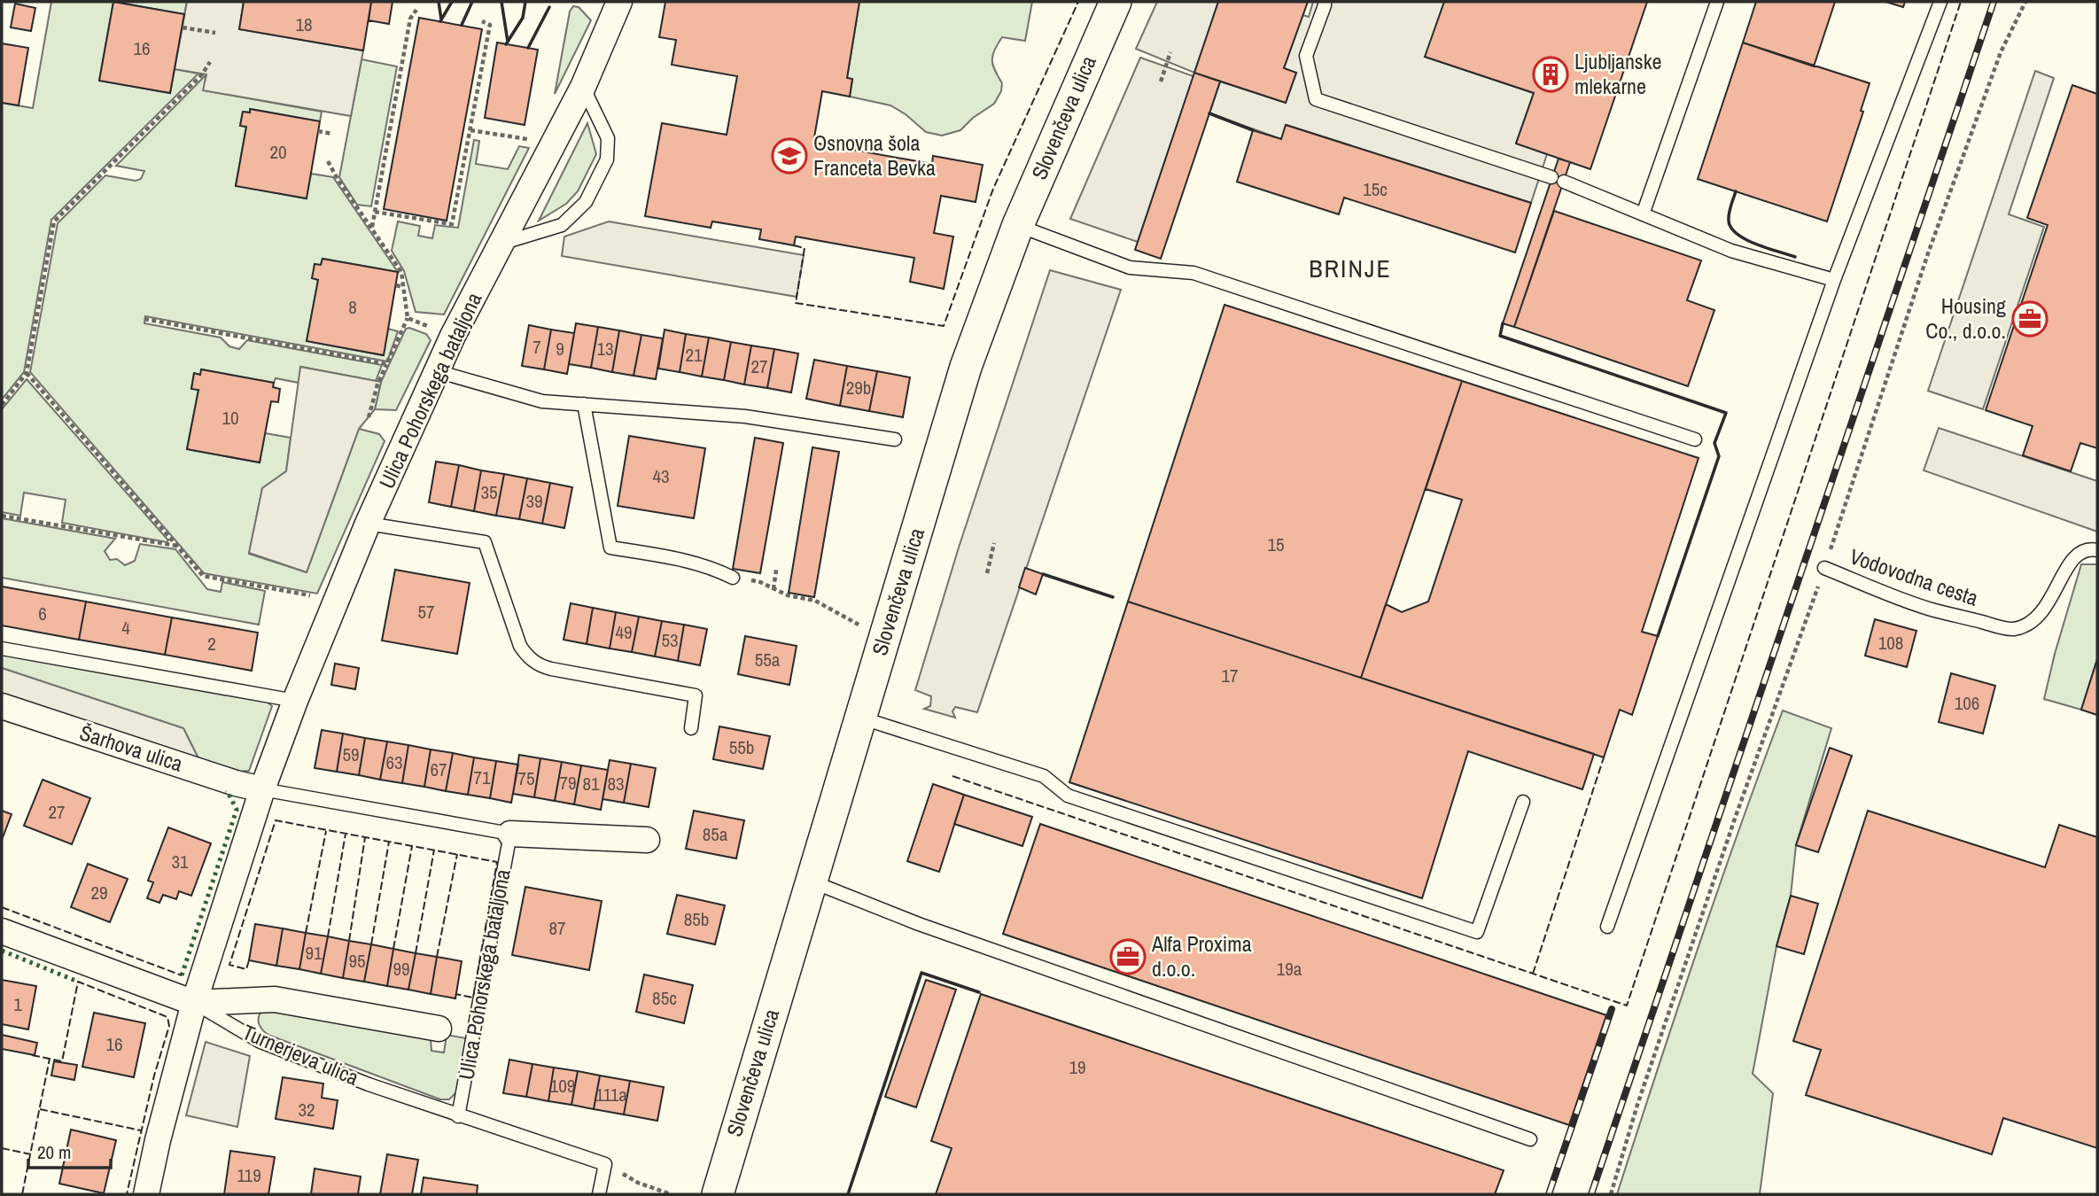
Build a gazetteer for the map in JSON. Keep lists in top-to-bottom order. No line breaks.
{"streets":{"street":["Slovenčeva ulica","Ulica Pohorskega bataljona","Šarhova ulica","Turnerjeva ulica"],"lane":["Vodovodna cesta"]},"crossings":[["Ulica Pohorskega bataljona","Šarhova ulica"],["Ulica Pohorskega bataljona","Turnerjeva ulica"]],"districts":["BRINJE"],"places":{"building":["Ljubljanske mlekarne"],"school or university":["Osnovna šola Franceta Bevka"],"office":["Housing Co., d.o.o.","Alfa Proxima d.o.o."]},"house_numbers":["18","16","20","15c","8","7","9","13","21","27","29b","10","43","35","39","15","57","6","4","49","53","108","2","55a","17","106","55b","59","63","67","71","75","79","81","83","27","85a","31","29","85b","87","91","95","99","19a","85c","1","16","19","109","111a","32","119"],"scale_bar":"20 m"}
